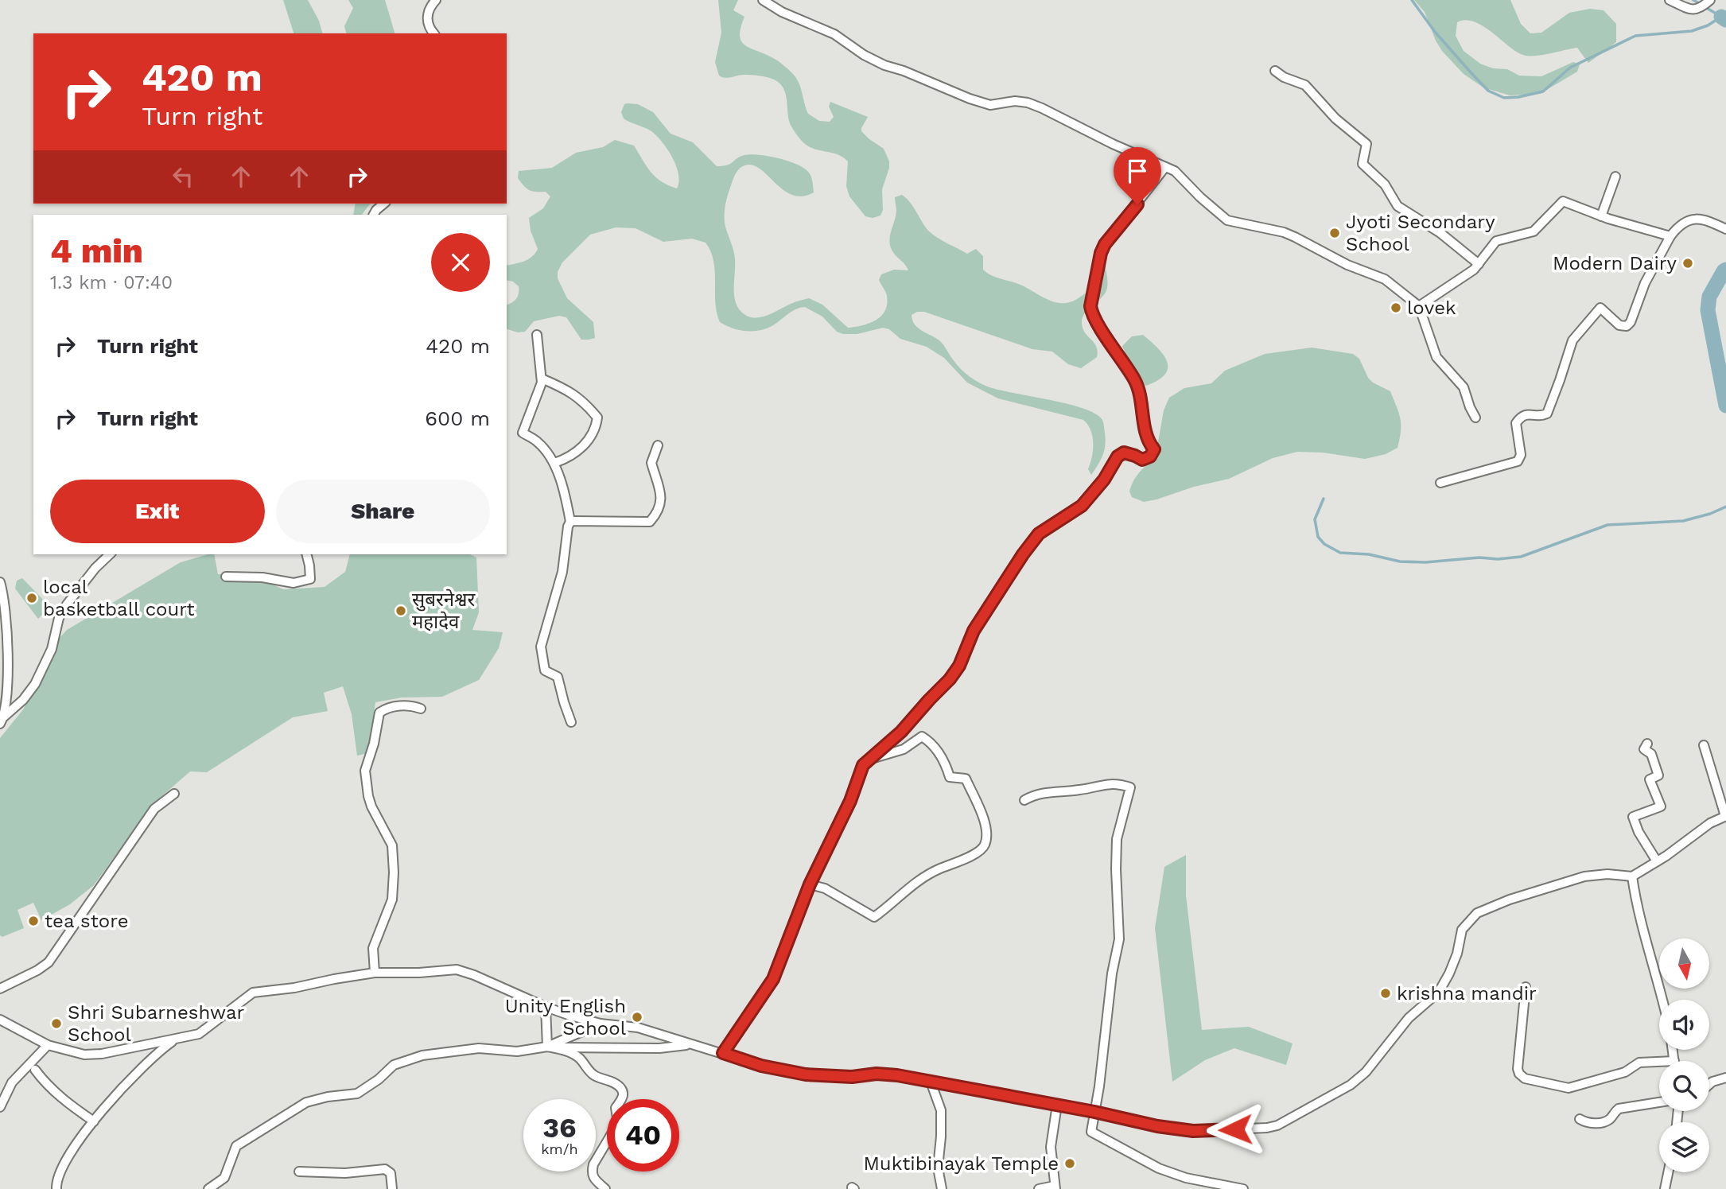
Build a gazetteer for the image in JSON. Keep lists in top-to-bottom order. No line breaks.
{"places":["Jyoti Secondary School","Modern Dairy","lovek","local basketball court","सुबरनेश्वर महादेव","tea store","krishna mandir","Unity English School","Shri Subarneshwar School","Muktibinayak Temple"],"north":"bottom","page":{"turn":["420 m","Turn right"],"heading":["4 min","1.3 km · 07:40"],"list":[{"name":"Turn right","value":"420 m"},{"name":"Turn right","value":"600 m"}],"buttons":["Exit","Share"],"speed":"36 km/h","limit":"40"}}
